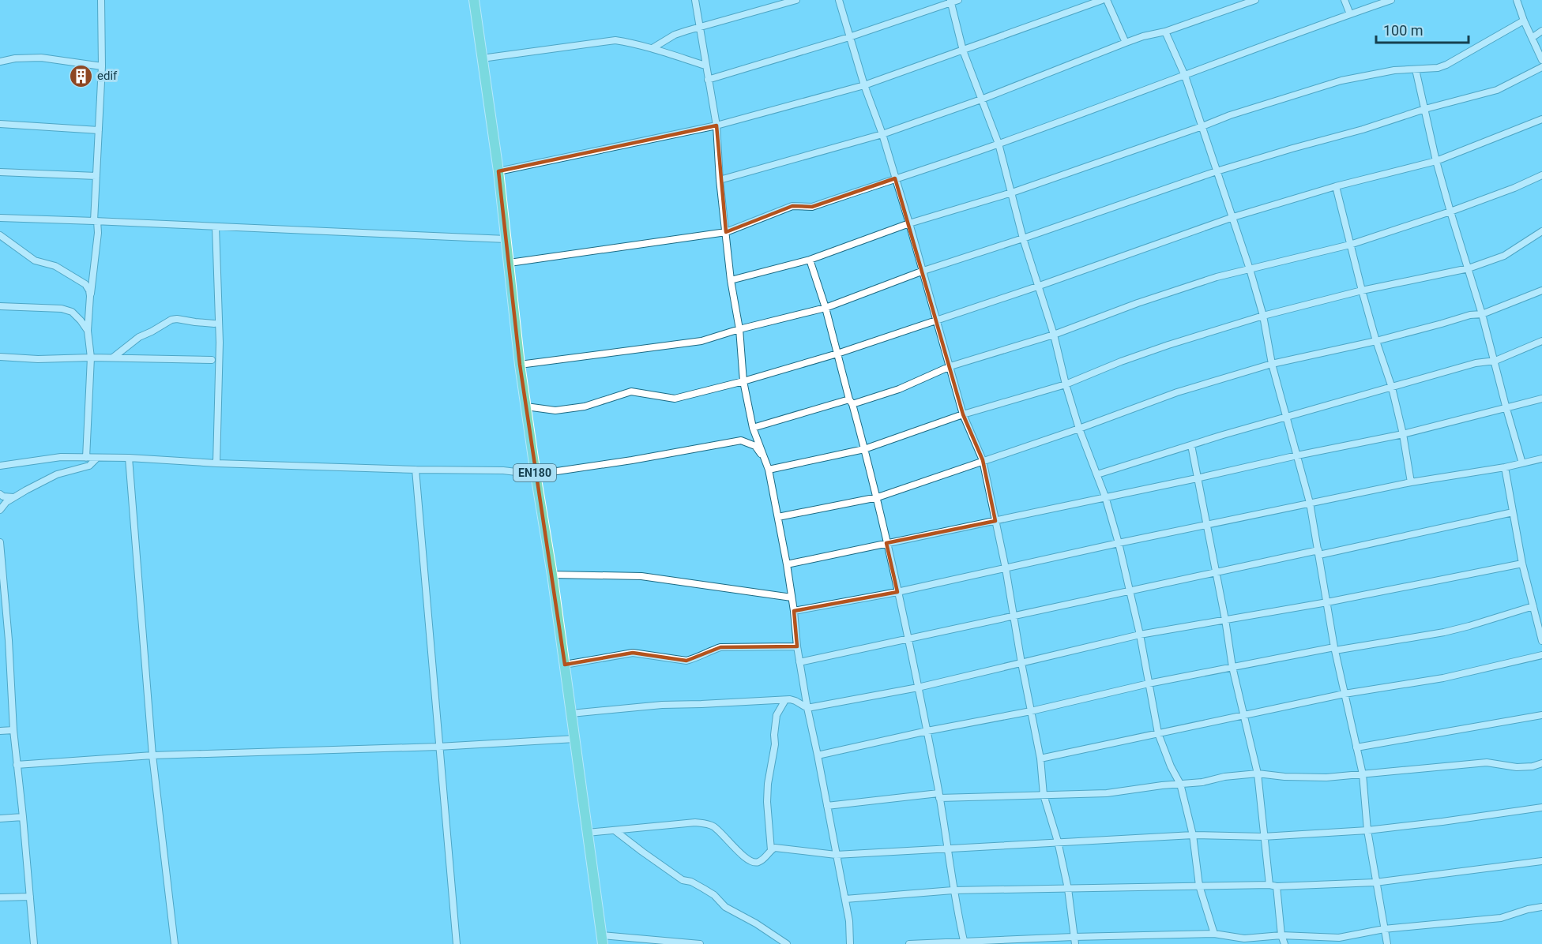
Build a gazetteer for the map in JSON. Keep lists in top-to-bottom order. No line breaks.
{"streets":{"main road":["EN180"]},"places":{"building":["edif"]},"scale_bar":"100 m"}
